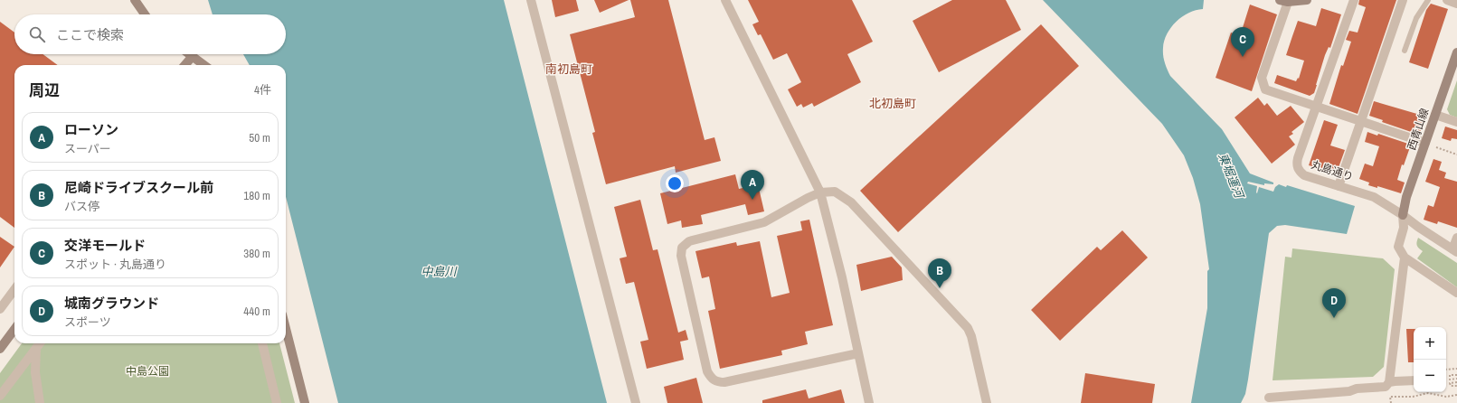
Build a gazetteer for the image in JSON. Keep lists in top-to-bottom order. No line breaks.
{"streets":{"street":["西青山線","丸島通り"]},"crossings":[["西青山線","丸島通り"]],"districts":["南初島町","北初島町"],"water":["東堀運河","中島川"],"parks":["中島公園"],"page":{"search":"ここで検索","pins":["C","A","B","D"],"heading":["周辺","4件"],"list":[{"mark":"A","name":"ローソン","note":"スーパー","value":"50 m"},{"mark":"B","name":"尼崎ドライブスクール前","note":"バス停","value":"180 m"},{"mark":"C","name":"交洋モールド","note":"スポット · 丸島通り","value":"380 m"},{"mark":"D","name":"城南グラウンド","note":"スポーツ","value":"440 m"}],"map_buttons":["+","−"]}}
